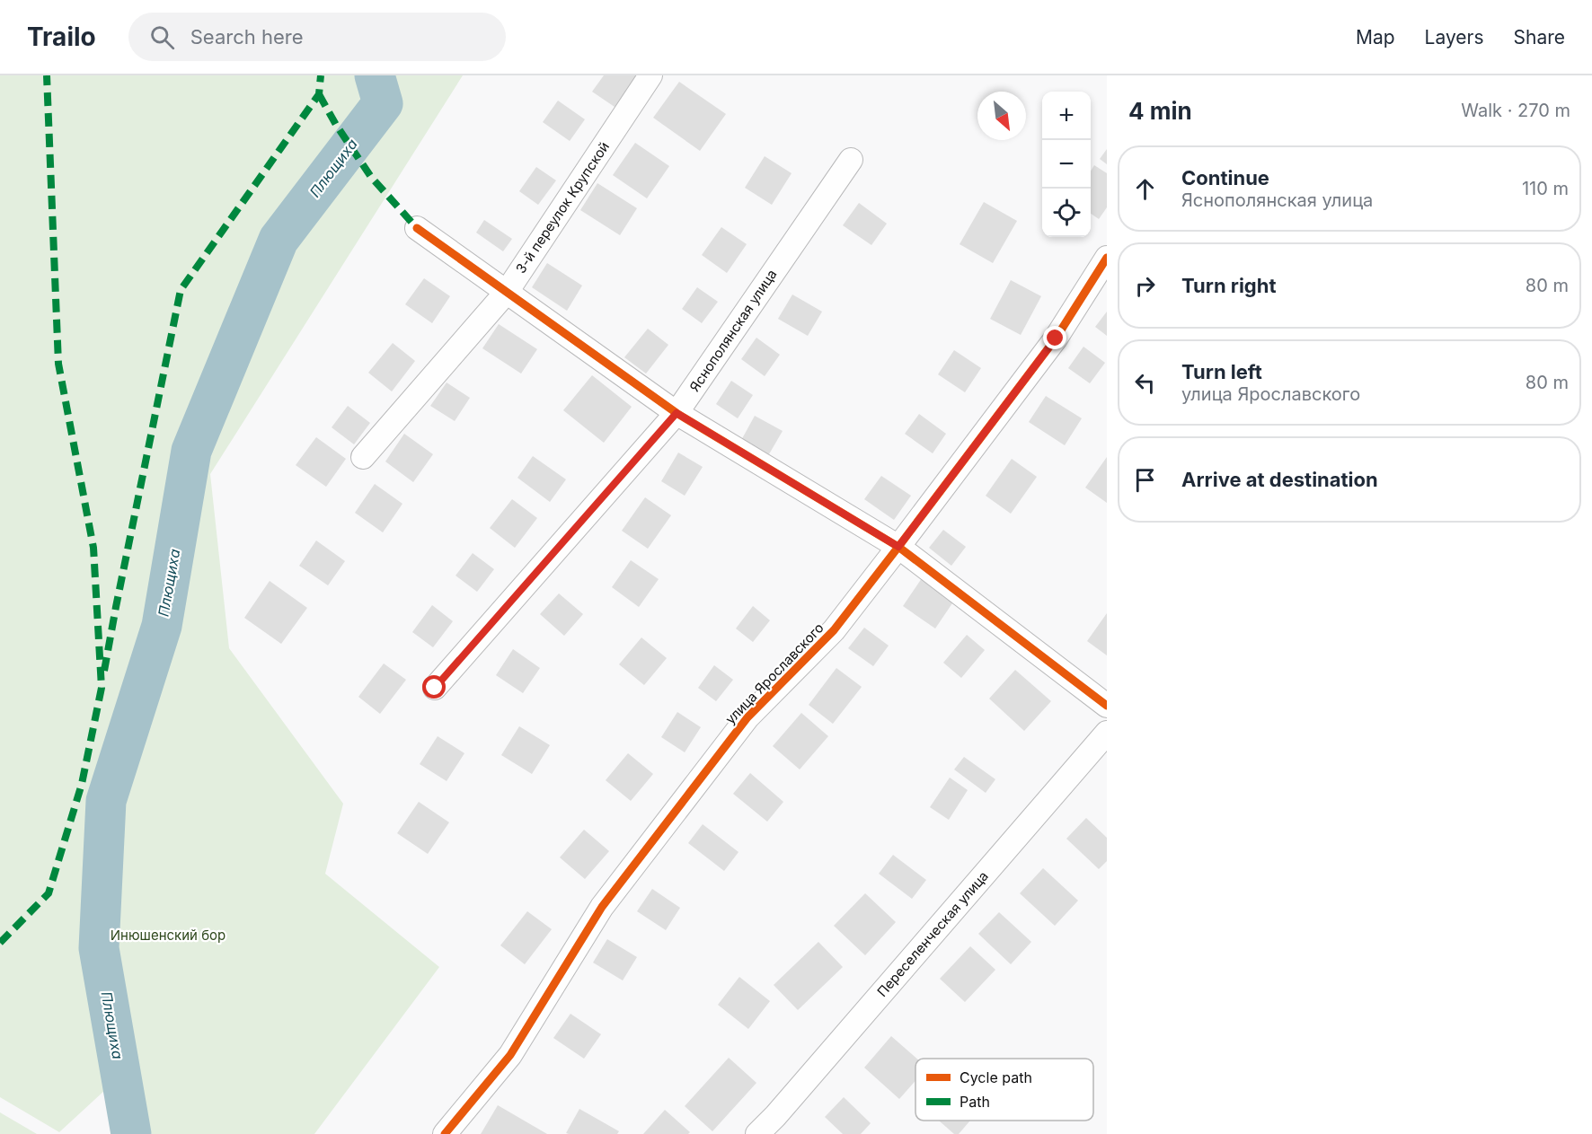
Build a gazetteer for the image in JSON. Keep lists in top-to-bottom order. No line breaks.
{"streets":{"street":["3-й переулок Крупской","Яснополянская улица","улица Ярославского","Переселенческая улица"]},"water":["Плющиха"],"parks":["Инюшенский бор"],"legend":["Cycle path","Path"],"north":"bottom right","page":{"header":"Trailo","search":"Search here","nav":["Map","Layers","Share"],"heading":["4 min","Walk · 270 m"],"map_buttons":["+","−"],"list":[["Continue","Яснополянская улица","110 m"],["Turn right","80 m"],["Turn left","улица Ярославского","80 m"],"Arrive at destination"]}}
